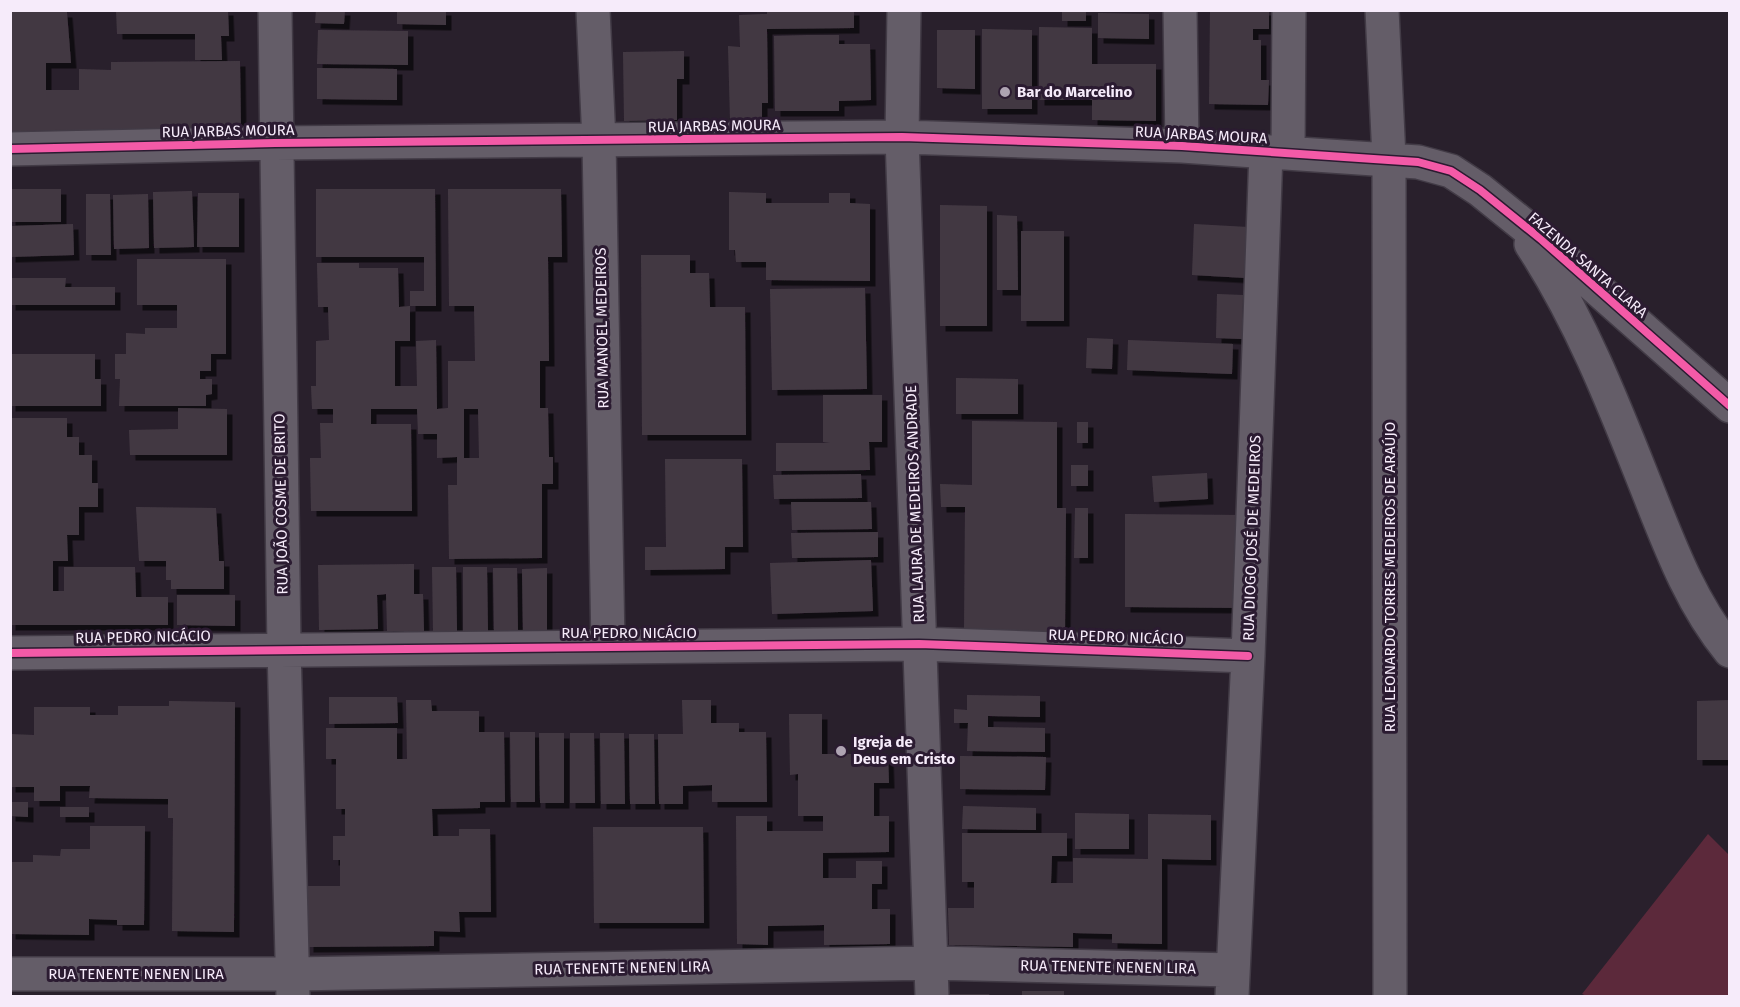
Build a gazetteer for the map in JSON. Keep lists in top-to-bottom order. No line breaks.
{"streets":{"street":["RUA JARBAS MOURA","FAZENDA SANTA CLARA","RUA MANOEL MEDEIROS","RUA JOÃO COSME DE BRITO","RUA LAURA DE MEDEIROS ANDRADE","RUA DIOGO JOSÉ DE MEDEIROS","RUA LEONARDO TORRES MEDEIROS DE ARAÚJO","RUA PEDRO NICÁCIO","RUA TENENTE NENEN LIRA"]},"crossings":[["RUA JARBAS MOURA","FAZENDA SANTA CLARA"],["RUA JARBAS MOURA","RUA MANOEL MEDEIROS"],["RUA JARBAS MOURA","RUA JOÃO COSME DE BRITO"],["RUA JARBAS MOURA","RUA LAURA DE MEDEIROS ANDRADE"],["RUA JARBAS MOURA","RUA DIOGO JOSÉ DE MEDEIROS"],["RUA JARBAS MOURA","RUA LEONARDO TORRES MEDEIROS DE ARAÚJO"],["FAZENDA SANTA CLARA","RUA LEONARDO TORRES MEDEIROS DE ARAÚJO"],["RUA MANOEL MEDEIROS","RUA PEDRO NICÁCIO"],["RUA JOÃO COSME DE BRITO","RUA PEDRO NICÁCIO"],["RUA JOÃO COSME DE BRITO","RUA TENENTE NENEN LIRA"],["RUA LAURA DE MEDEIROS ANDRADE","RUA PEDRO NICÁCIO"],["RUA LAURA DE MEDEIROS ANDRADE","RUA TENENTE NENEN LIRA"],["RUA DIOGO JOSÉ DE MEDEIROS","RUA PEDRO NICÁCIO"],["RUA DIOGO JOSÉ DE MEDEIROS","RUA TENENTE NENEN LIRA"]],"places":["Bar do Marcelino","Igreja de Deus em Cristo"]}
